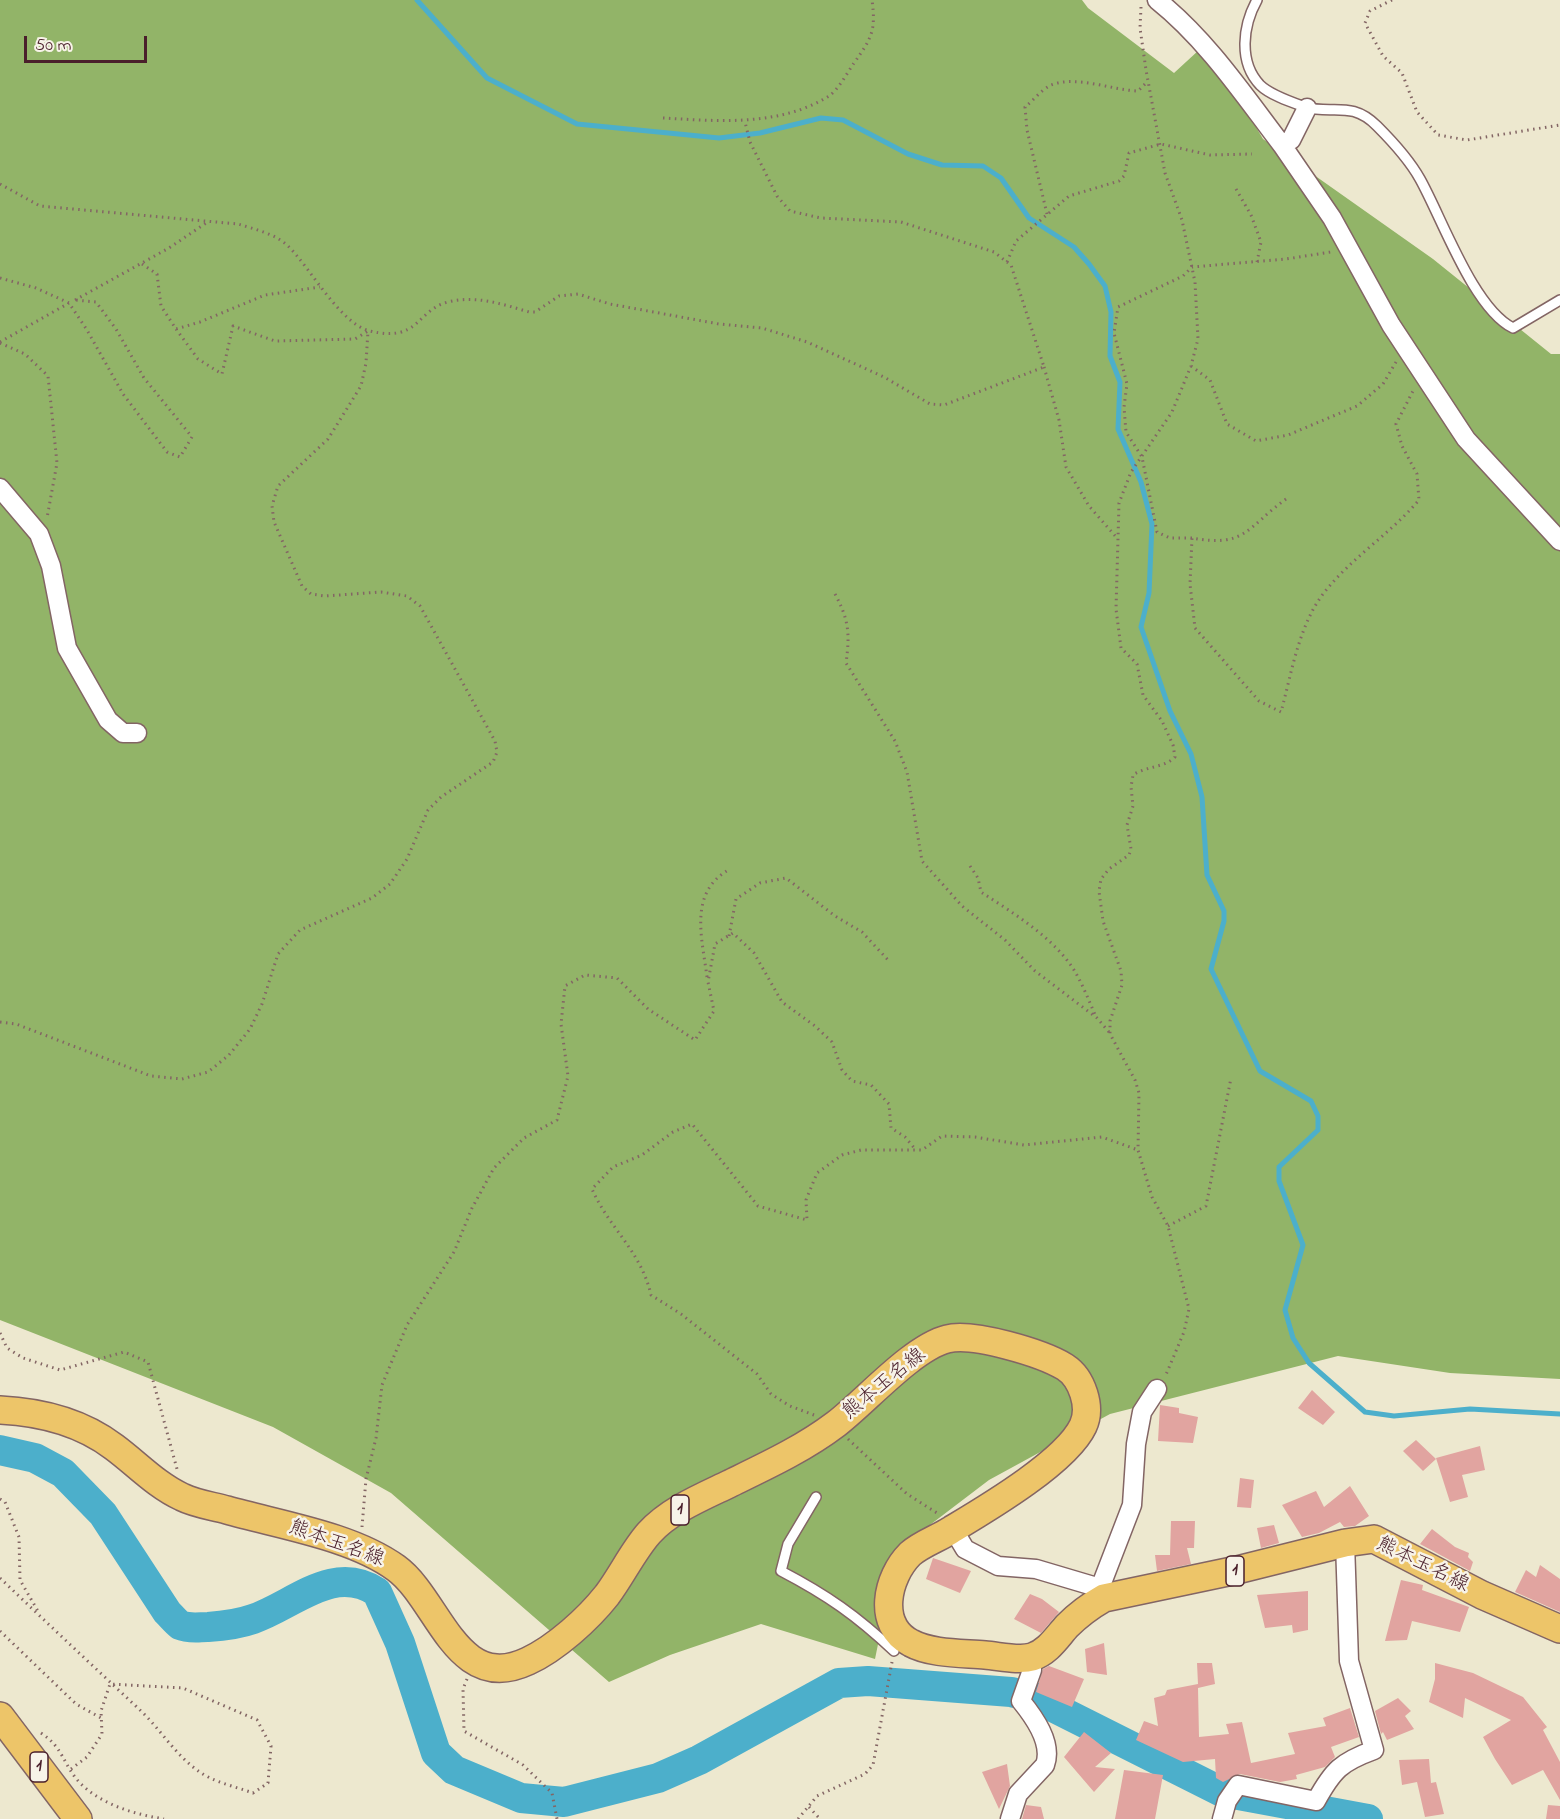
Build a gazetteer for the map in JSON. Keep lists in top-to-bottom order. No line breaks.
{"streets":{"main road":["熊本玉名線","1"]},"scale_bar":"50 m"}
